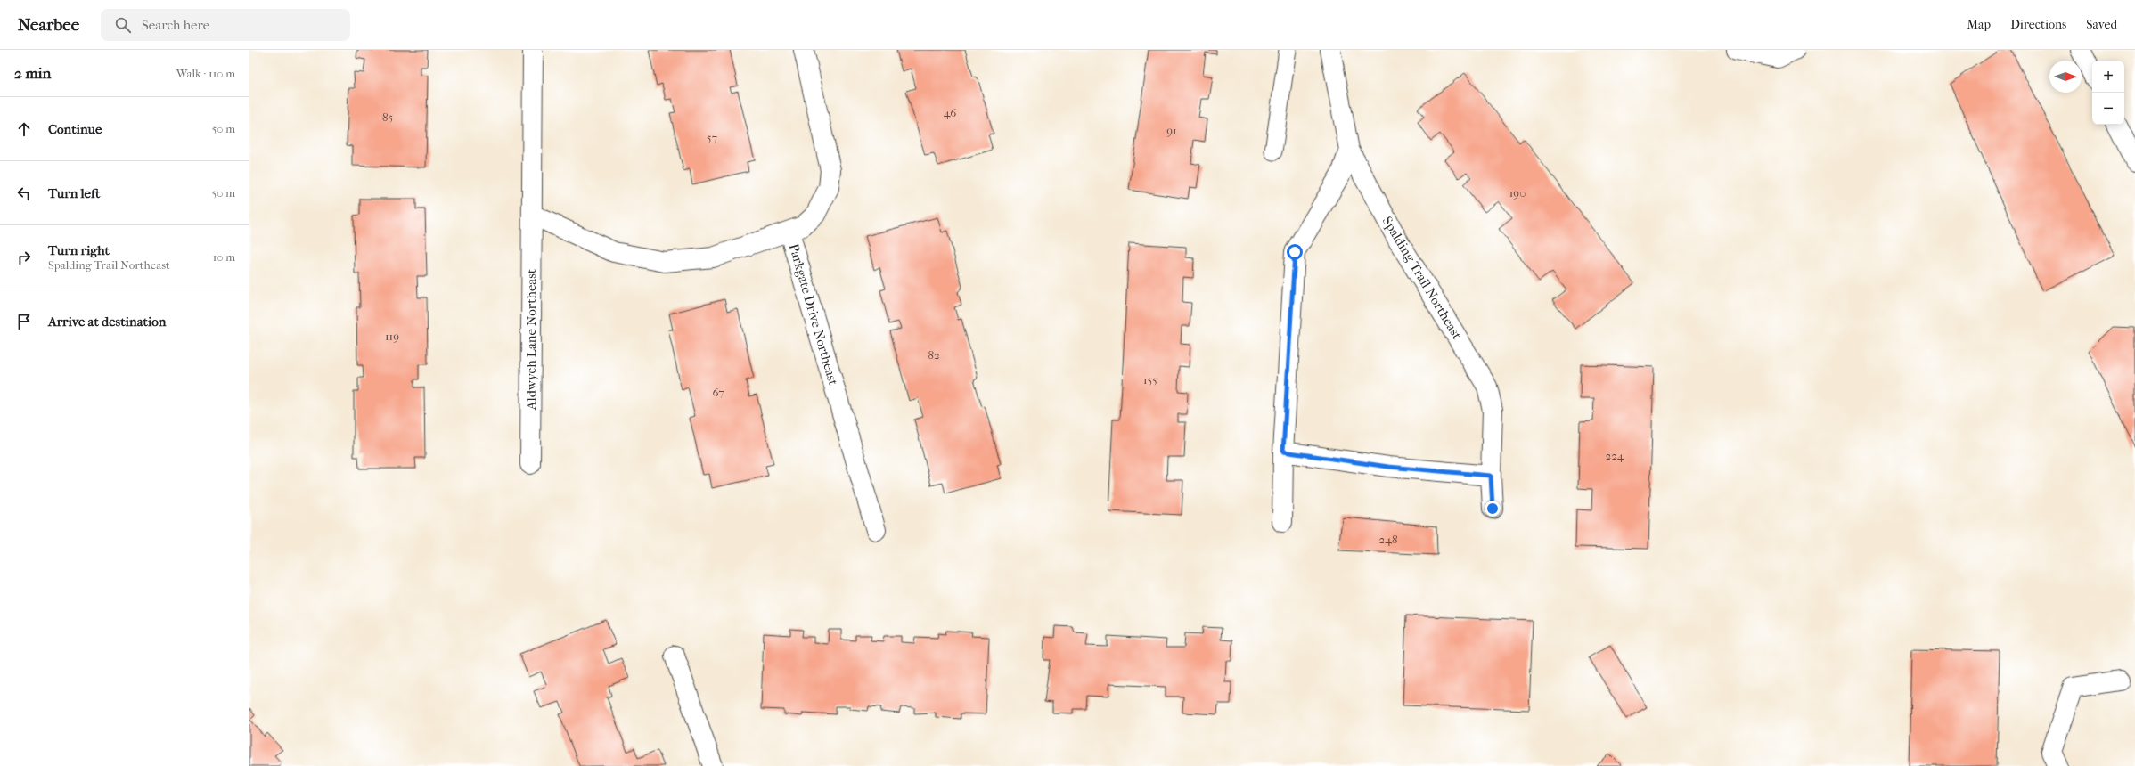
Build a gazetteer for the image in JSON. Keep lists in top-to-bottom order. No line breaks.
{"streets":{"street":["Spalding Trail Northeast","Parkgate Drive Northeast","Aldwych Lane Northeast"]},"house_numbers":["46","85","91","57","190","119","82","155","67","224","248"],"north":"right","page":{"header":"Nearbee","search":"Search here","nav":["Map","Directions","Saved"],"heading":["2 min","Walk · 110 m"],"map_buttons":["+","−"],"list":[["Continue","50 m"],["Turn left","50 m"],["Turn right","Spalding Trail Northeast","10 m"],"Arrive at destination"]}}
